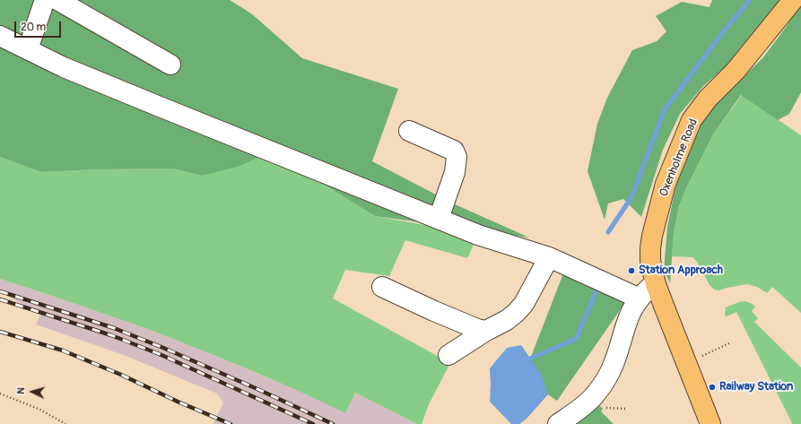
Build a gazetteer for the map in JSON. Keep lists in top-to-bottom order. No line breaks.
{"streets":{"main road":["Oxenholme Road"]},"places":["Station Approach","Railway Station"],"scale_bar":"20 m","north":"left"}
